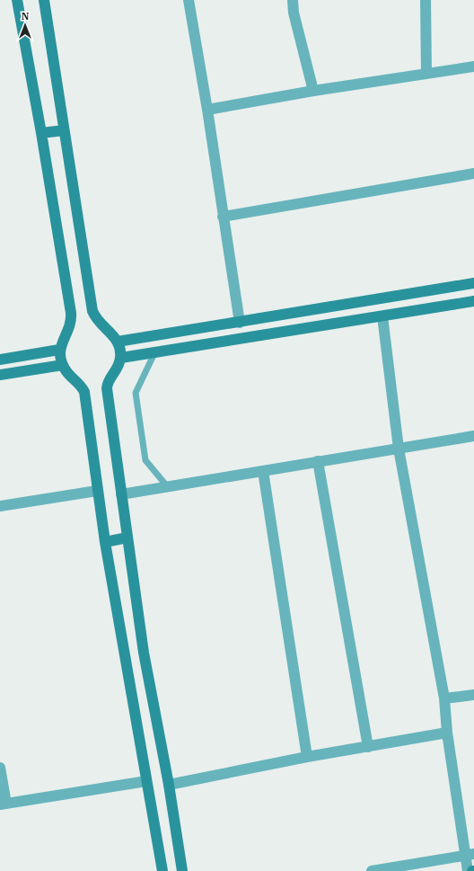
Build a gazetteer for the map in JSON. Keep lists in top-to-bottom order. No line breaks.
{"north":"top"}
